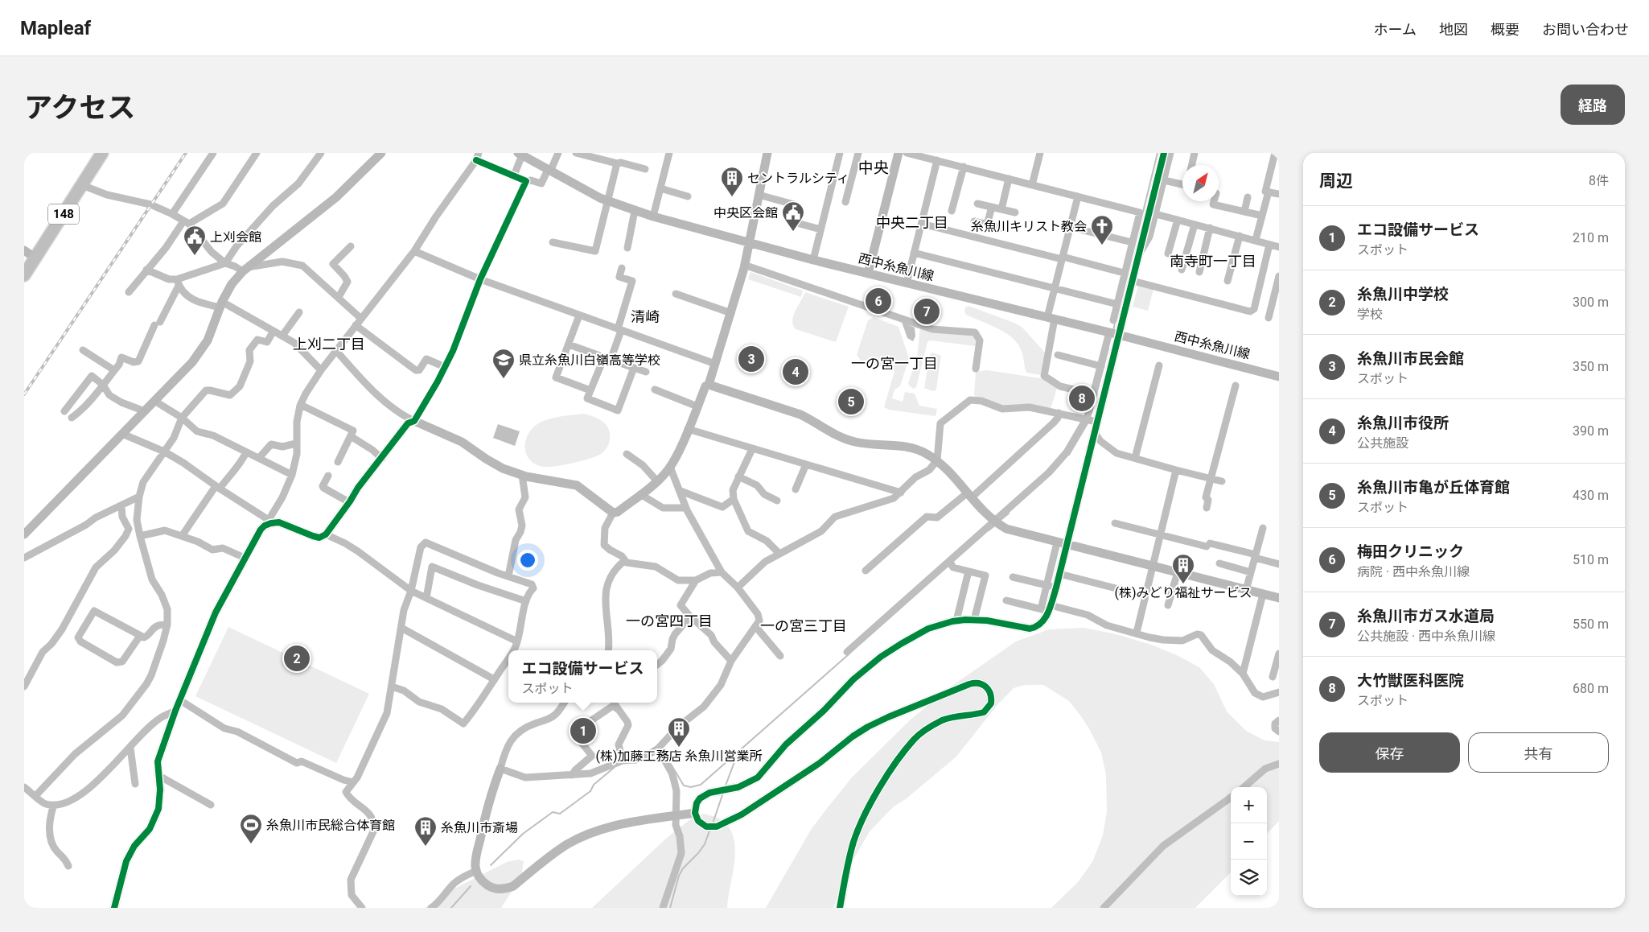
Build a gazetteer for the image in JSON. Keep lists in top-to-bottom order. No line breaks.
{"streets":{"highway":["148"],"street":["西中糸魚川線"]},"districts":["中央","中央二丁目","南寺町一丁目","清崎","上刈二丁目","一の宮一丁目","一の宮四丁目","一の宮三丁目"],"places":{"building":["セントラルシティ","(株)みどり福祉サービス","(株)加藤工務店 糸魚川営業所","糸魚川市斎場"],"public building":["中央区会館","上刈会館"],"church":["糸魚川キリスト教会"],"school or university":["県立糸魚川白嶺高等学校"],"sports":["糸魚川市民総合体育館"]},"north":"top right","page":{"header":"Mapleaf","nav":["ホーム","地図","概要","お問い合わせ"],"title":"アクセス","buttons":["経路",["保存","共有"]],"heading":["周辺","8件"],"list":[{"mark":"1","name":"エコ設備サービス","note":"スポット","value":"210 m"},{"mark":"2","name":"糸魚川中学校","note":"学校","value":"300 m"},{"mark":"3","name":"糸魚川市民会館","note":"スポット","value":"350 m"},{"mark":"4","name":"糸魚川市役所","note":"公共施設","value":"390 m"},{"mark":"5","name":"糸魚川市亀が丘体育館","note":"スポット","value":"430 m"},{"mark":"6","name":"梅田クリニック","note":"病院 · 西中糸魚川線","value":"510 m"},{"mark":"7","name":"糸魚川市ガス水道局","note":"公共施設 · 西中糸魚川線","value":"550 m"},{"mark":"8","name":"大竹獣医科医院","note":"スポット","value":"680 m"}],"pins":["6","7","3","4","8","5","2","1"],"popup":["エコ設備サービス","スポット"],"map_buttons":["+","−"]}}
